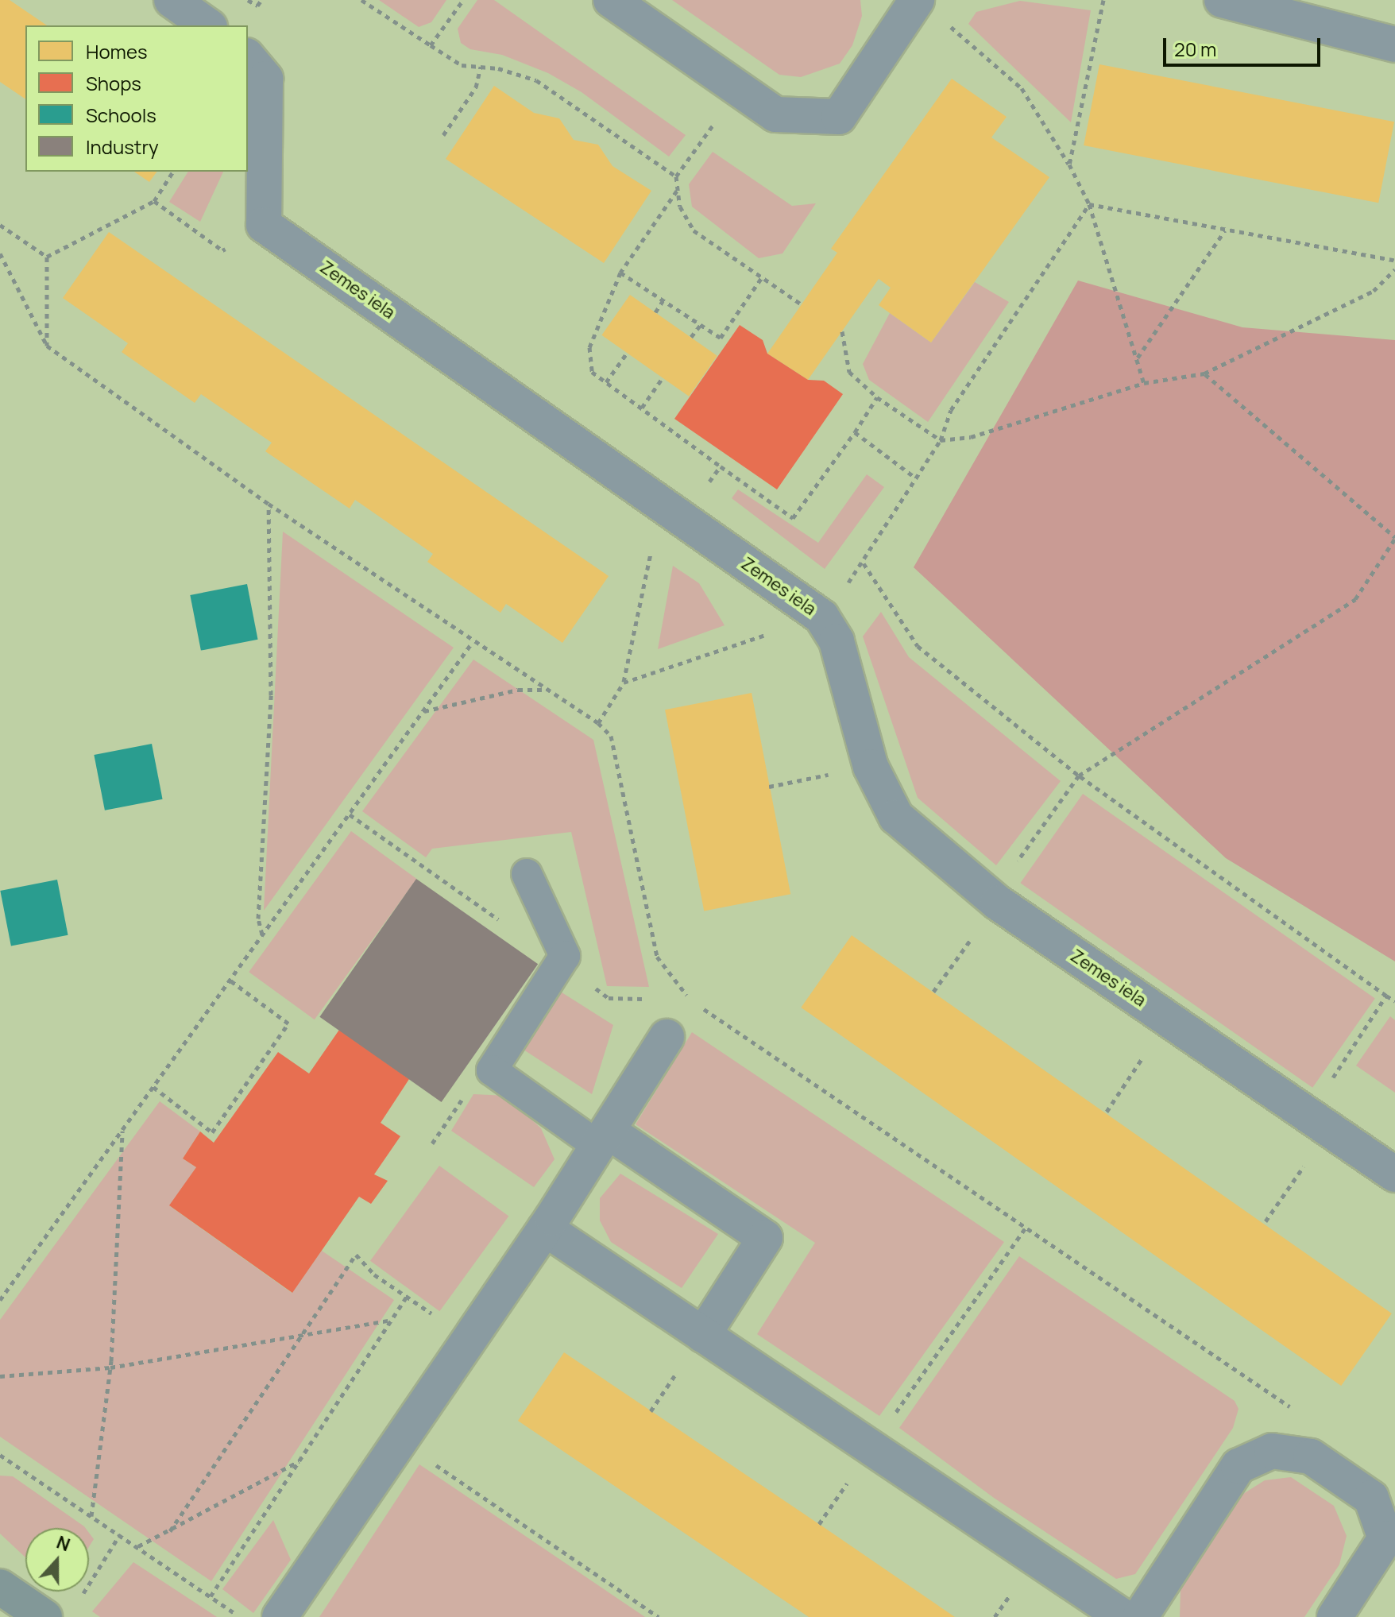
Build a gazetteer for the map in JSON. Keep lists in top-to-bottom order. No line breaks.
{"streets":{"street":["Zemes iela"]},"legend":["Homes","Shops","Schools","Industry"],"scale_bar":"20 m","north":"top"}
